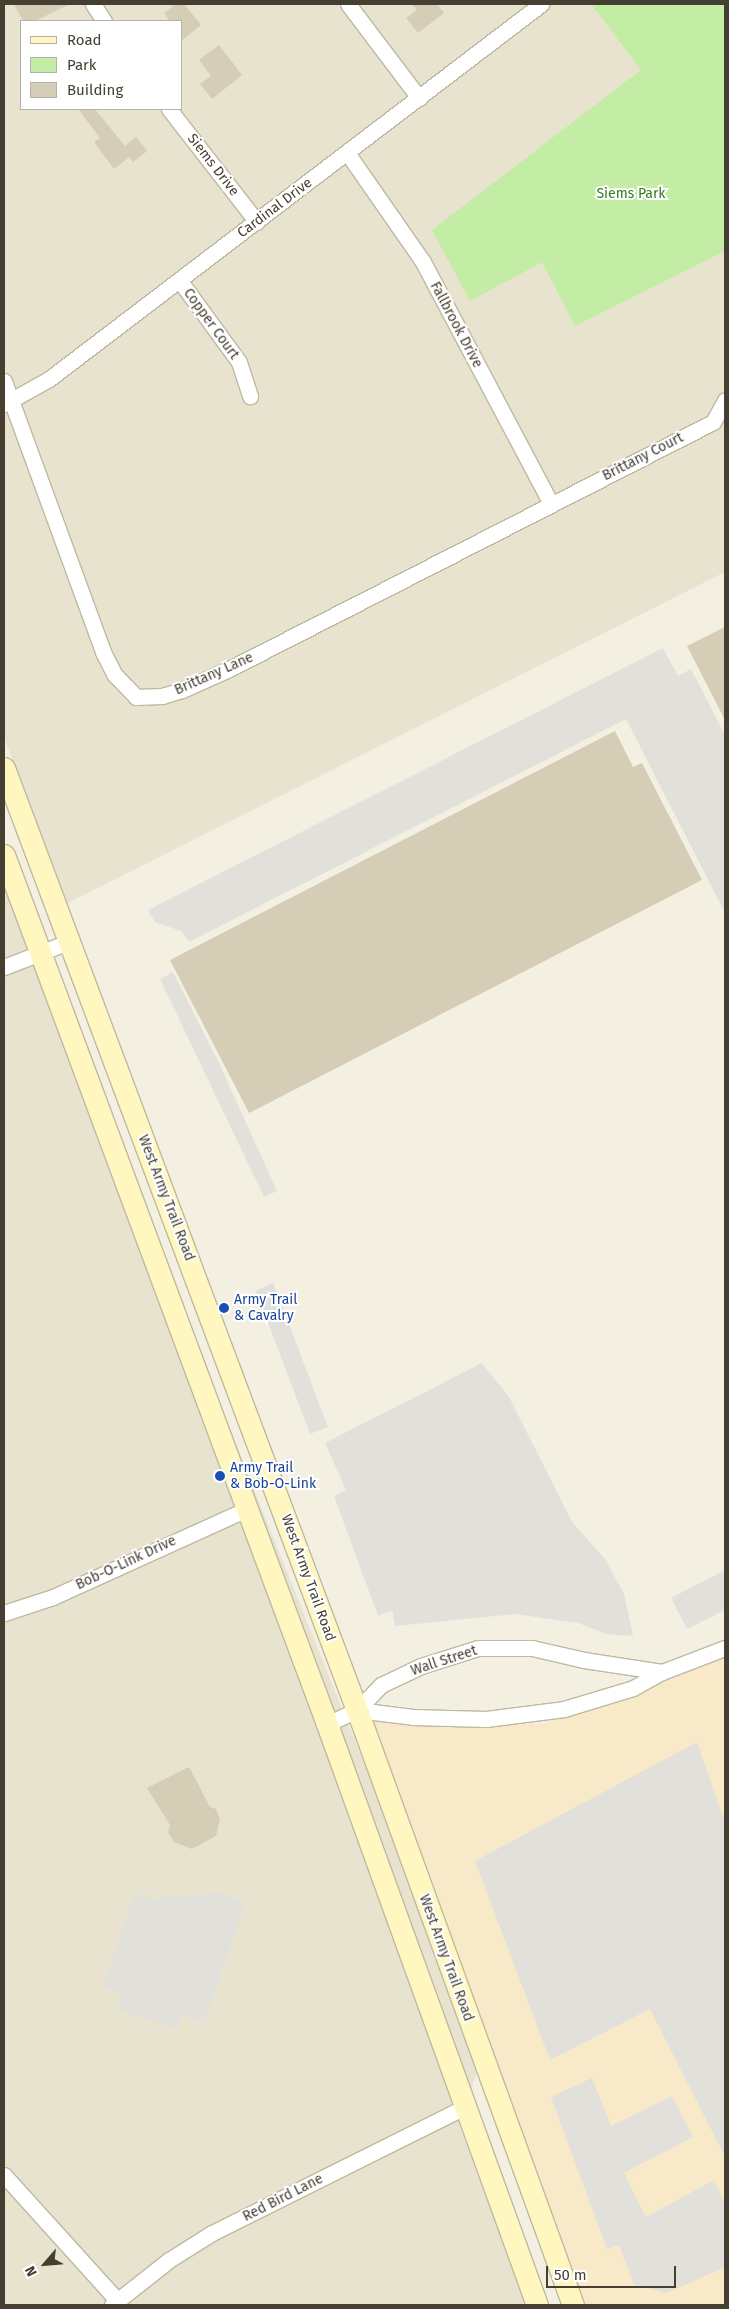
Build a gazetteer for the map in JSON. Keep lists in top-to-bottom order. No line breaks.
{"streets":{"main road":["West Army Trail Road"],"street":["Siems Drive","Cardinal Drive","Copper Court","Fallbrook Drive","Brittany Court","Brittany Lane","Bob-O-Link Drive","Wall Street","Red Bird Lane"]},"crossings":[["Siems Drive","Cardinal Drive"],["Cardinal Drive","Copper Court"],["Cardinal Drive","Fallbrook Drive"],["Cardinal Drive","Brittany Lane"],["Fallbrook Drive","Brittany Court"],["Fallbrook Drive","Brittany Lane"],["Brittany Court","Brittany Lane"],["West Army Trail Road","Wall Street"]],"parks":["Siems Park"],"places":["Army Trail & Cavalry","Army Trail & Bob-O-Link"],"legend":["Road","Park","Building"],"scale_bar":"50 m","north":"bottom left"}
